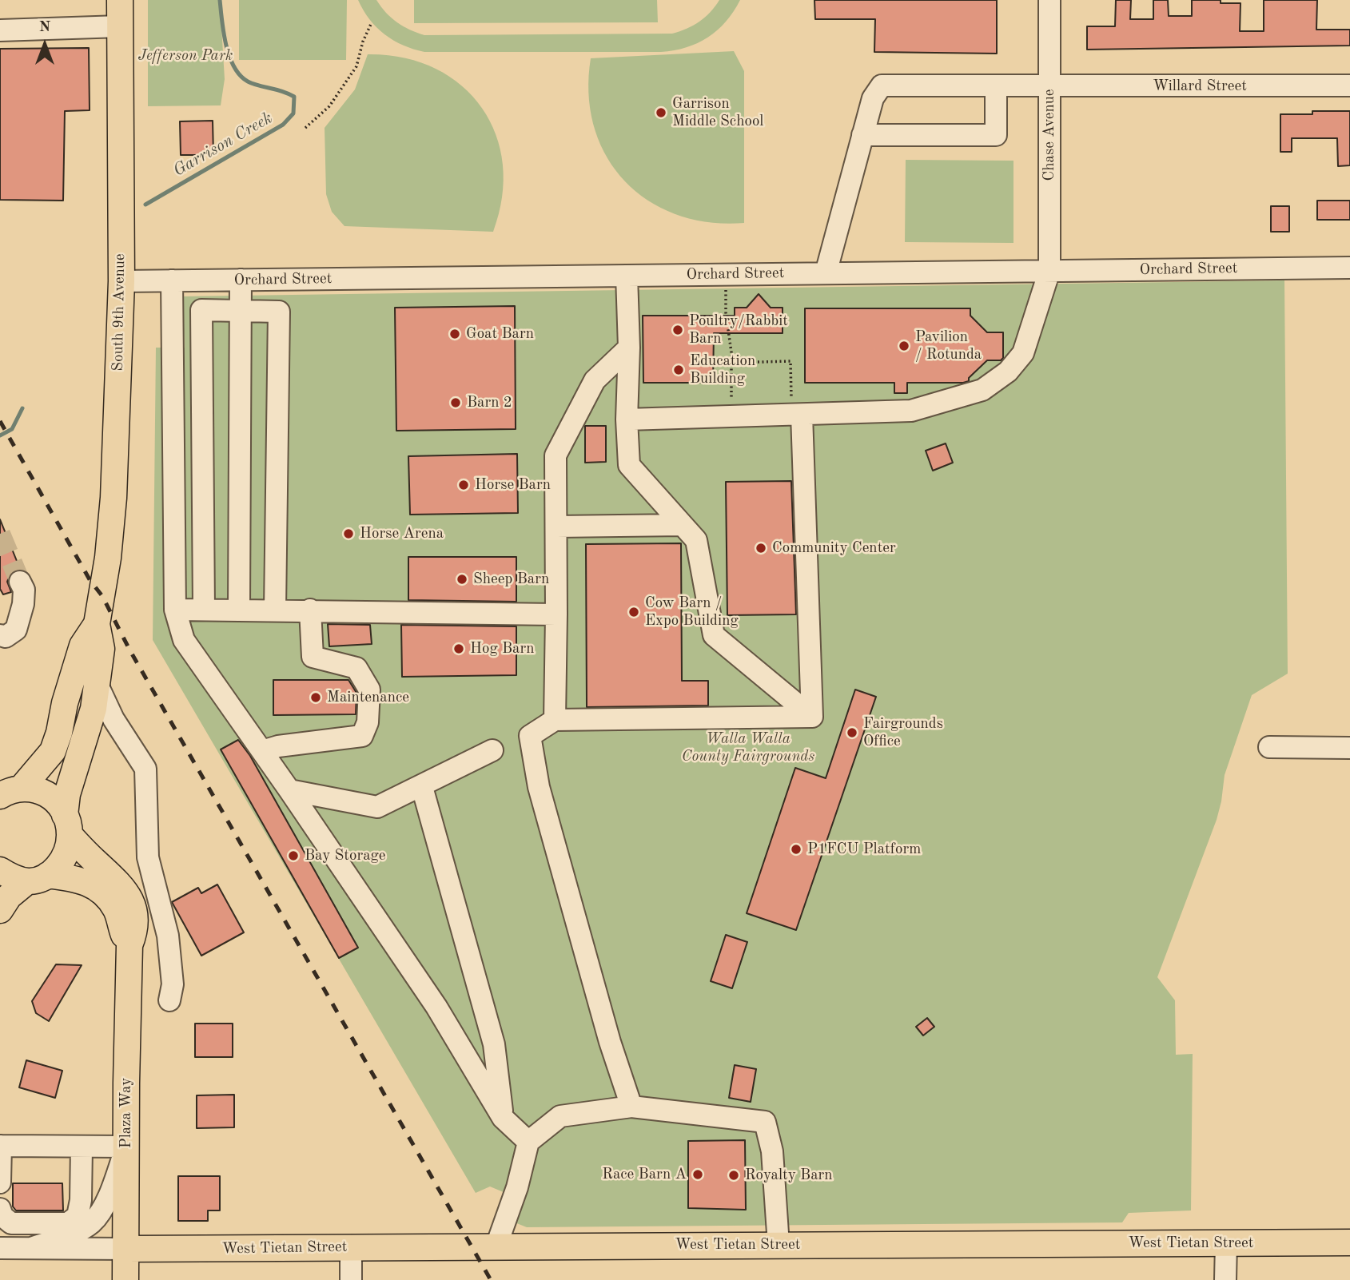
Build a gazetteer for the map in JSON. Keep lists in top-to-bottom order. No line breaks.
{"streets":{"main road":["South 9th Avenue","Plaza Way","West Tietan Street"],"street":["Willard Street","Chase Avenue","Orchard Street"]},"crossings":[["Willard Street","Chase Avenue"],["Chase Avenue","Orchard Street"],["Orchard Street","South 9th Avenue"],["South 9th Avenue","Plaza Way"],["Plaza Way","West Tietan Street"]],"water":["Garrison Creek"],"parks":["Jefferson Park","Walla Walla County Fairgrounds"],"places":["Garrison Middle School","Poultry/Rabbit Barn","Goat Barn","Pavilion / Rotunda","Education Building","Barn 2","Horse Barn","Horse Arena","Community Center","Sheep Barn","Cow Barn / Expo Building","Hog Barn","Maintenance","Fairgrounds Office","P1FCU Platform","Bay Storage","Race Barn A","Royalty Barn"],"north":"top"}
